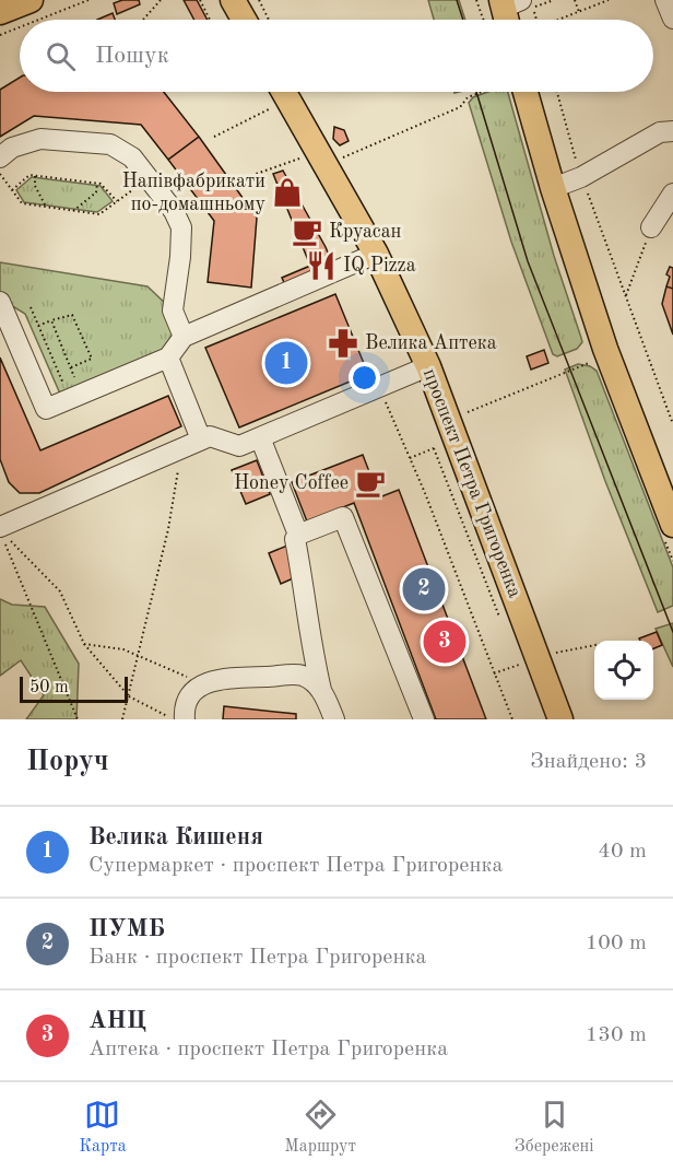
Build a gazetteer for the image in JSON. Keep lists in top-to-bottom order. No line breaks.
{"streets":{"main road":["проспект Петра Григоренка"]},"places":{"shop":["Напівфабрикати по-домашньому"],"cafe":["Круасан","Honey Coffee"],"restaurant":["IQ Pizza"],"pharmacy":["Велика Аптека"]},"scale_bar":"50 m","page":{"search":"Пошук","pins":["1","2","3"],"scale":"50 m","heading":["Поруч","Знайдено: 3"],"list":[{"mark":"1","name":"Велика Кишеня","note":"Супермаркет · проспект Петра Григоренка","value":"40 m"},{"mark":"2","name":"ПУМБ","note":"Банк · проспект Петра Григоренка","value":"100 m"},{"mark":"3","name":"АНЦ","note":"Аптека · проспект Петра Григоренка","value":"130 m"}],"nav":["Карта","Маршрут","Збережені"]}}
